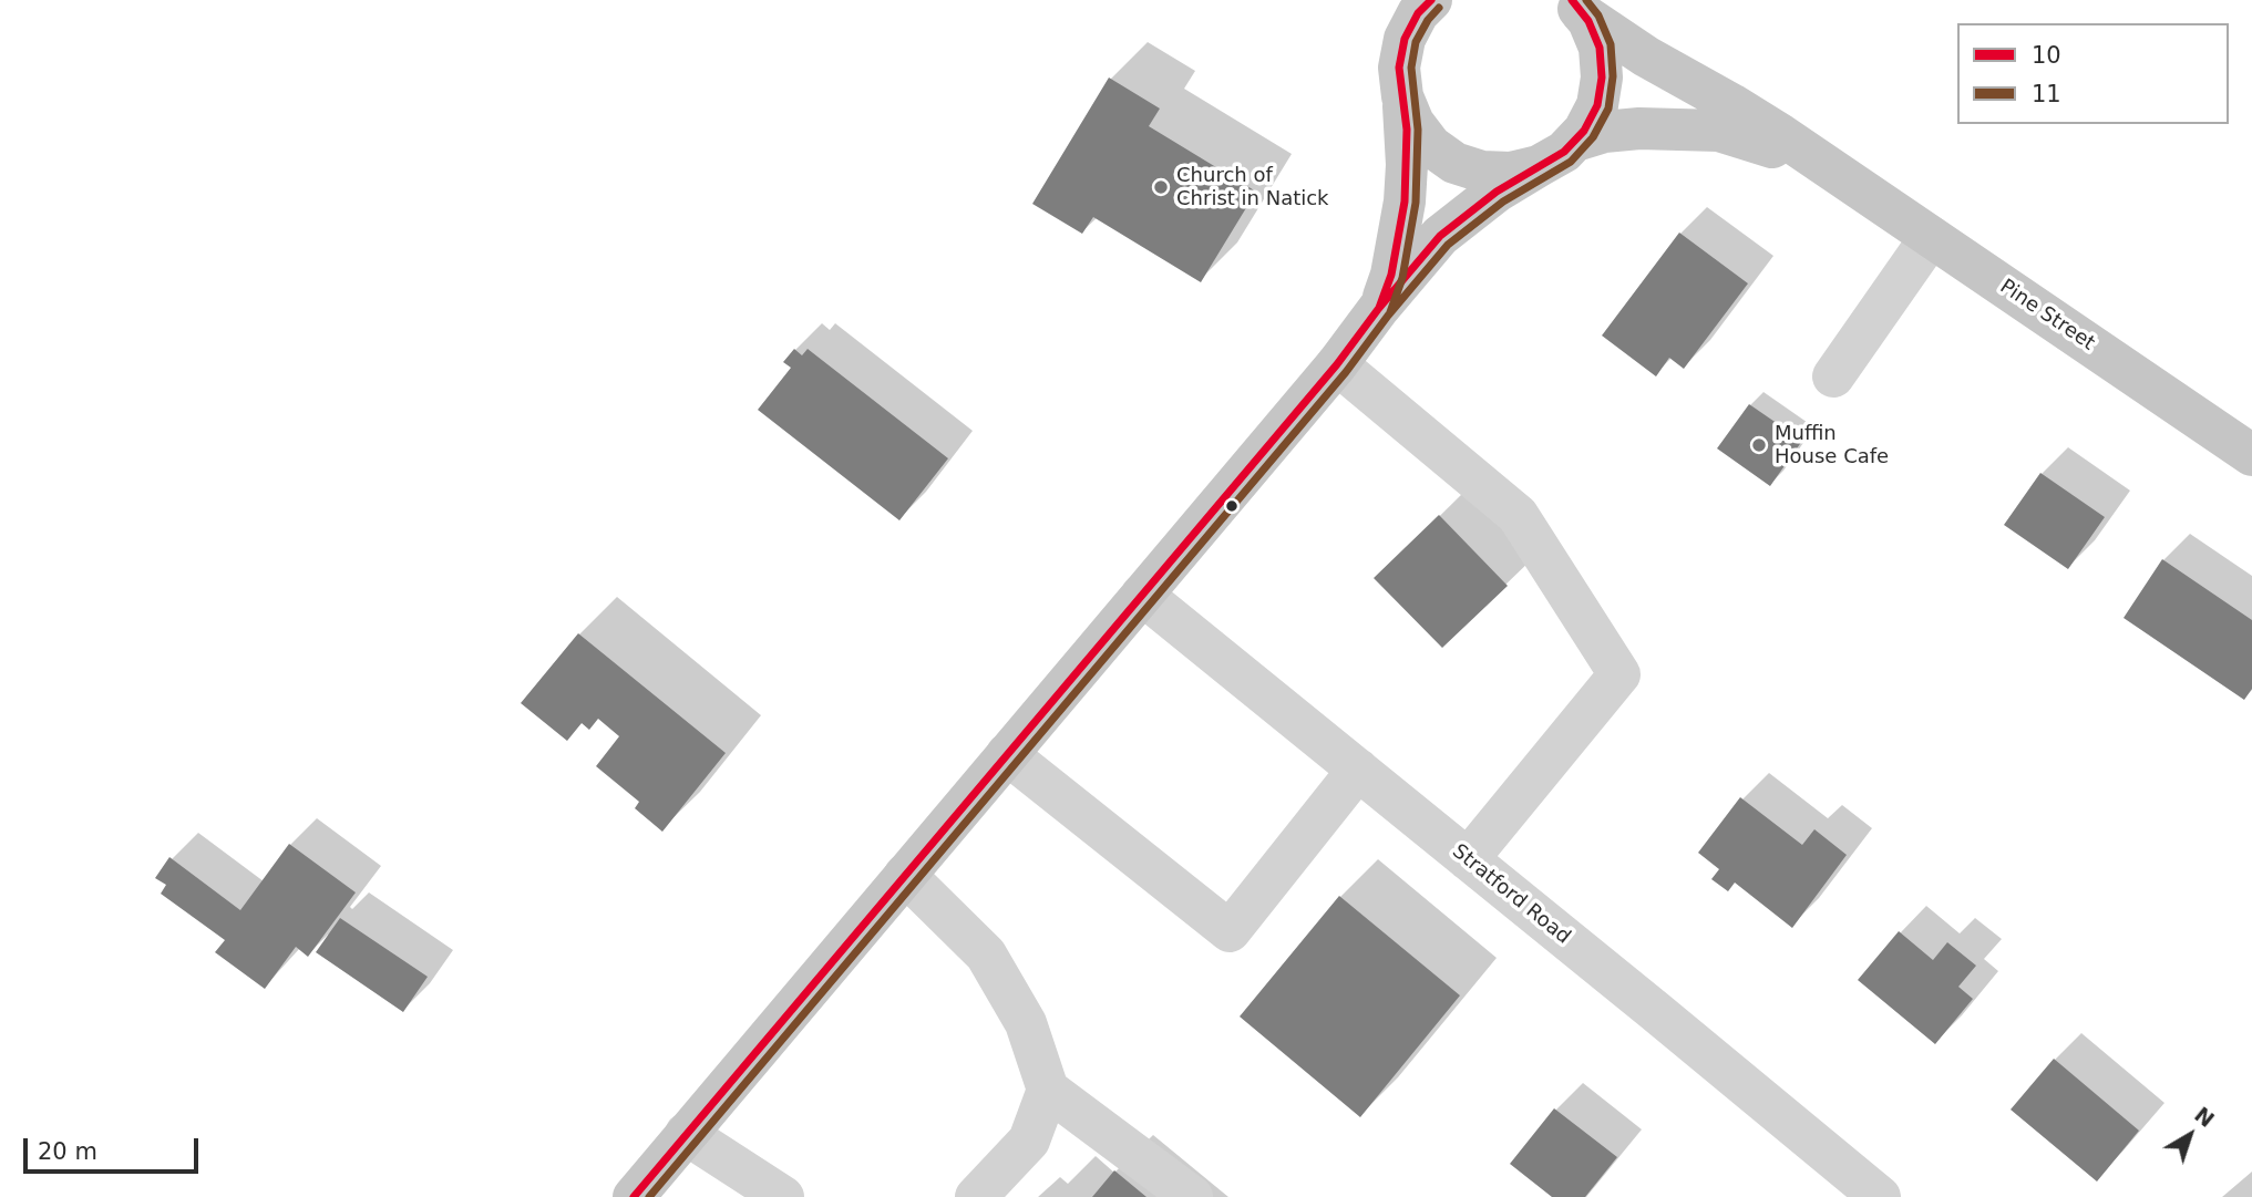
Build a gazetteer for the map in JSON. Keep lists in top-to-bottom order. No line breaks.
{"streets":{"main road":["Pine Street"],"street":["Stratford Road"]},"places":["Church of Christ in Natick","Muffin House Cafe"],"lines":["transit line 10","transit line 11"],"legend":["10","11"],"scale_bar":"20 m","north":"top right"}
